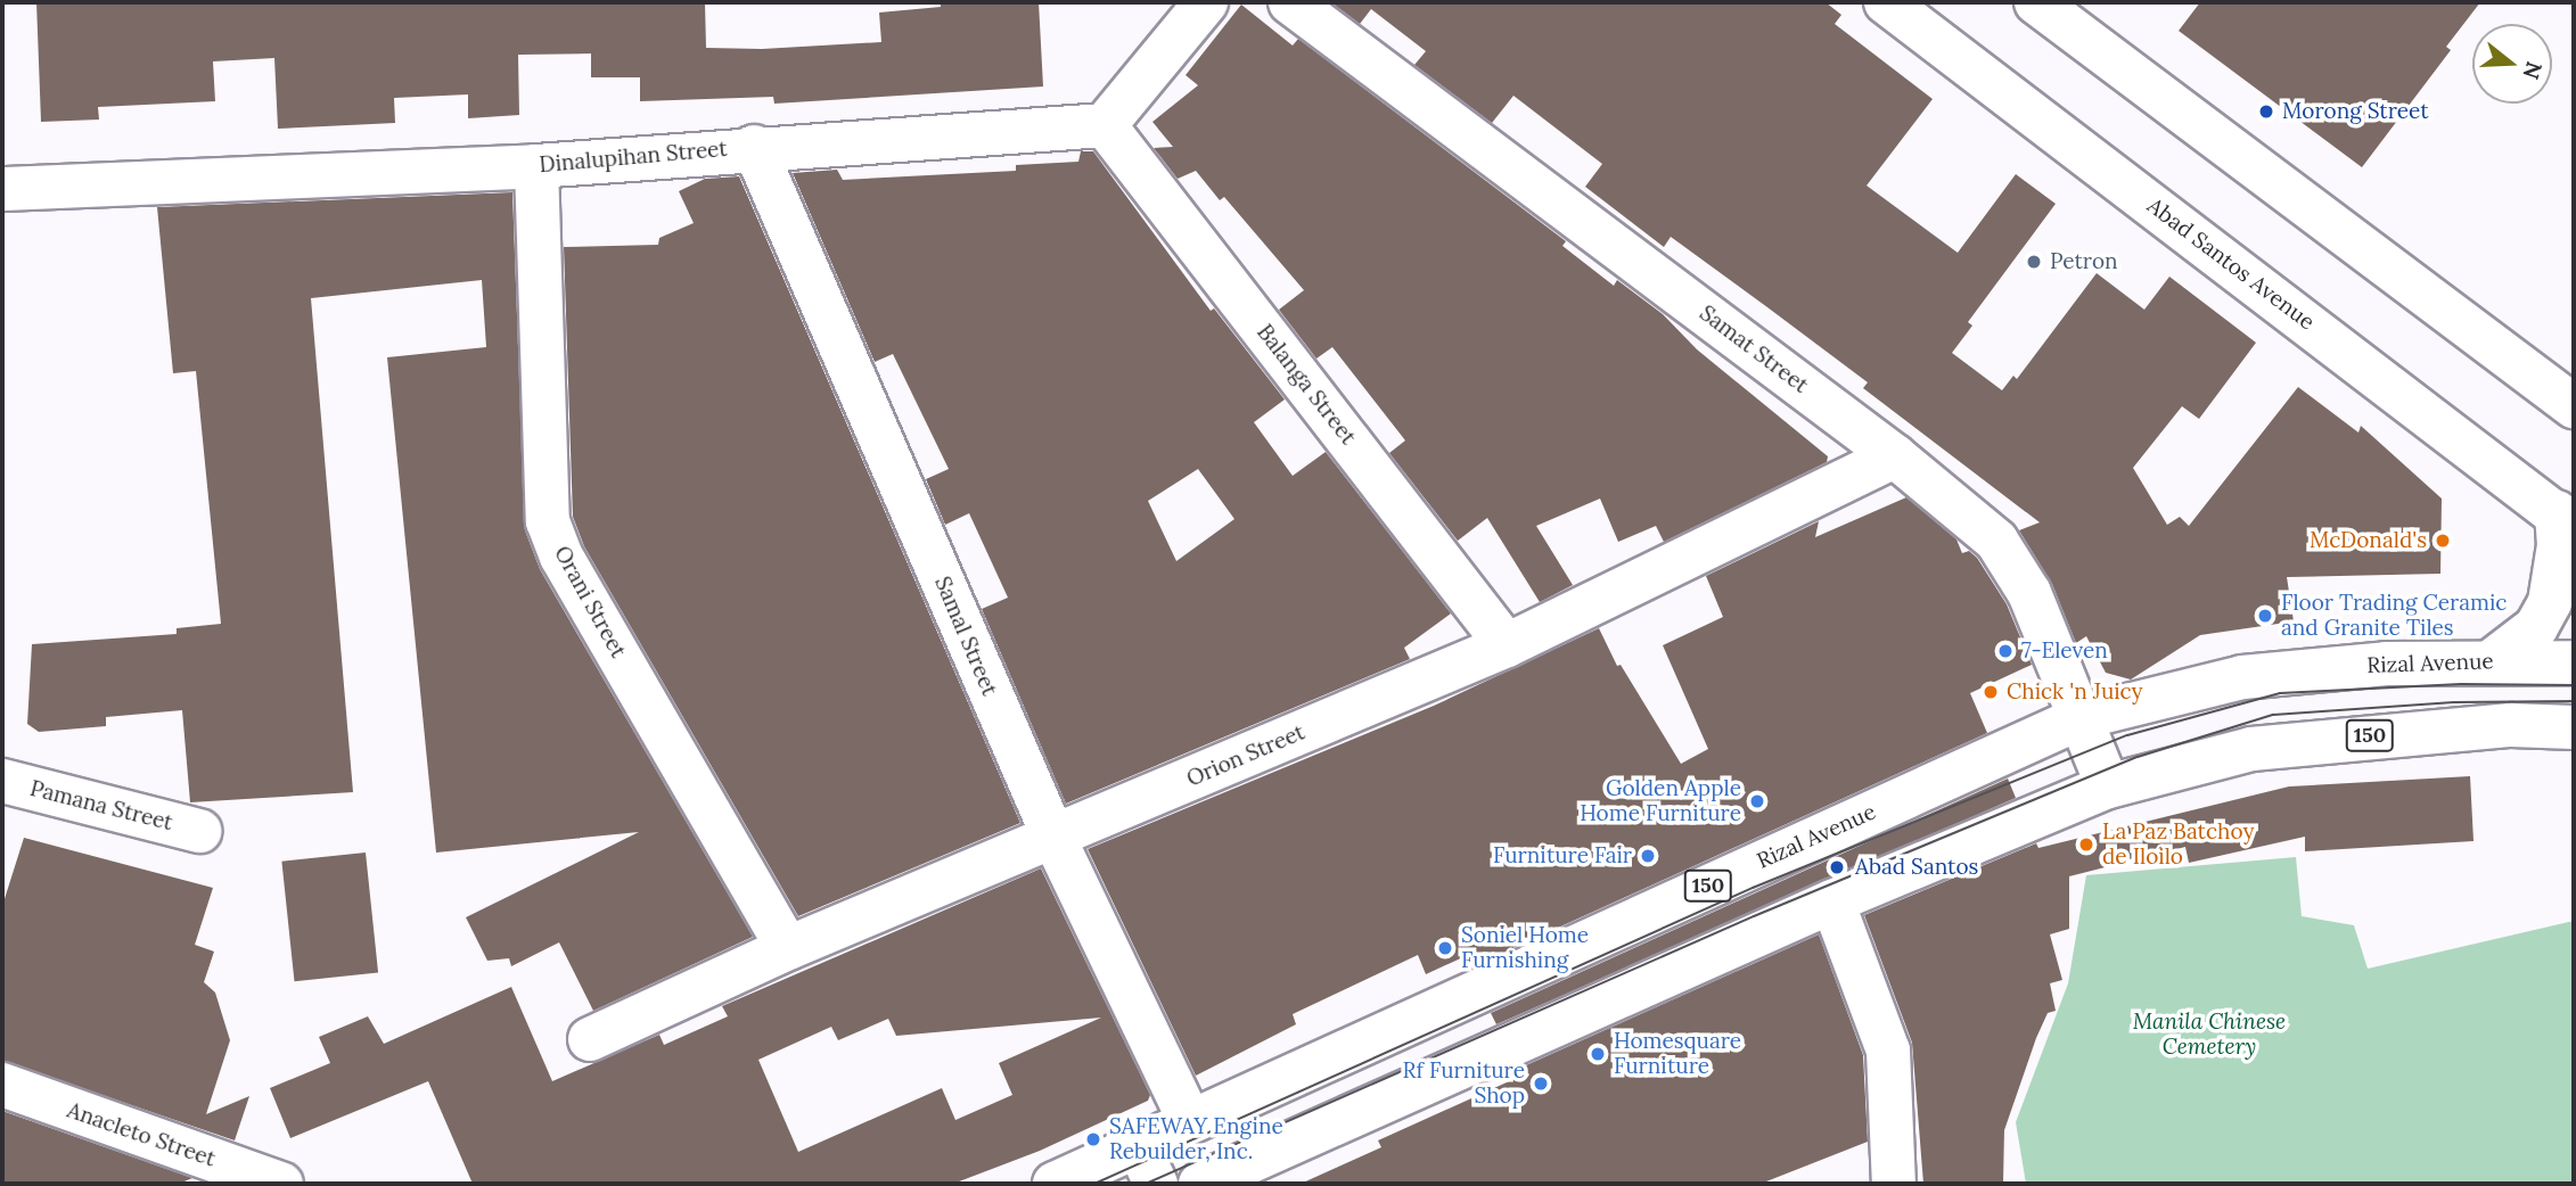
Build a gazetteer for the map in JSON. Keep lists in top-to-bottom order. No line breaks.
{"streets":{"street":["Dinalupihan Street","Abad Santos Avenue","Samat Street","Balanga Street","Orani Street","Samal Street","Rizal Avenue","150","Orion Street","Pamana Street","Anacleto Street"]},"crossings":[["Dinalupihan Street","Balanga Street"],["Dinalupihan Street","Orani Street"],["Dinalupihan Street","Samal Street"],["Samat Street","Rizal Avenue"],["Samat Street","150"],["Samat Street","Orion Street"],["Balanga Street","Orion Street"],["Orani Street","Orion Street"],["Samal Street","Rizal Avenue"],["Samal Street","Orion Street"]],"parks":["Manila Chinese Cemetery"],"places":["Morong Street","Petron","McDonald's","Floor Trading Ceramic and Granite Tiles","7-Eleven","Chick 'n Juicy","Golden Apple Home Furniture","La Paz Batchoy de Iloilo","Furniture Fair","Abad Santos","Soniel Home Furnishing","Homesquare Furniture","Rf Furniture Shop","SAFEWAY Engine Rebuilder, Inc."],"north":"right"}
